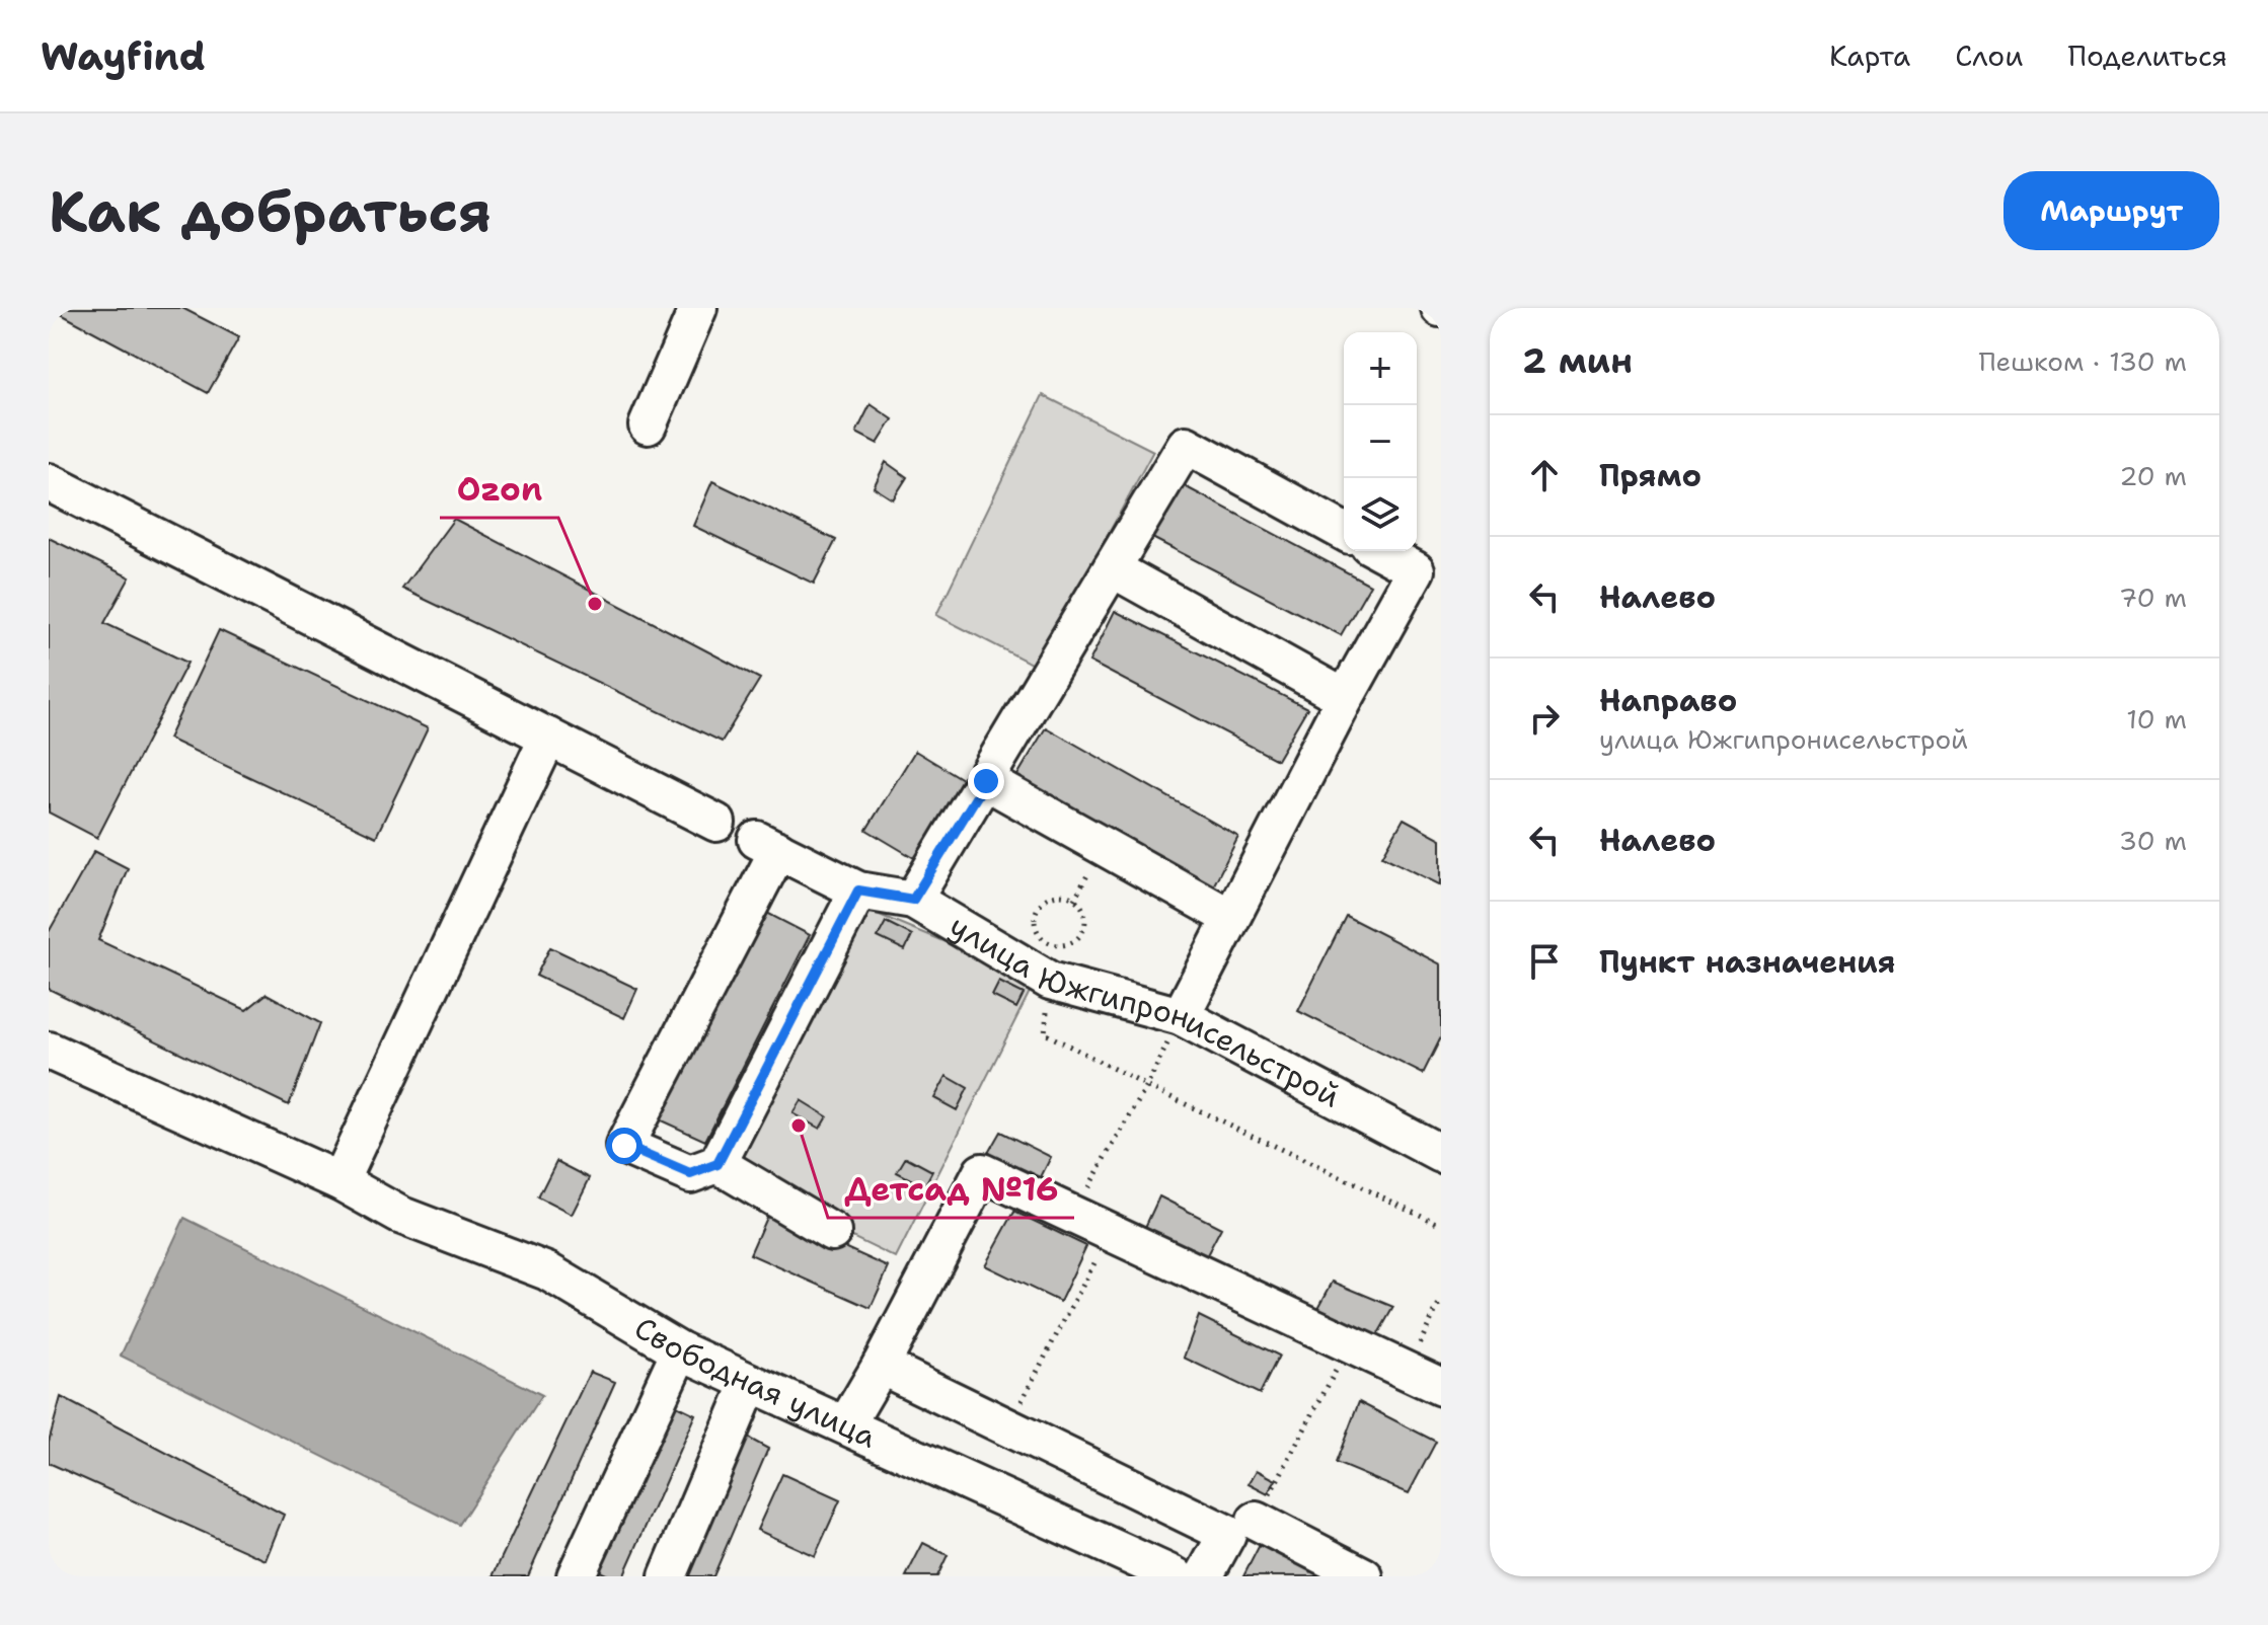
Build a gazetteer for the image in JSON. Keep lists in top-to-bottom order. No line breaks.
{"streets":{"street":["улица Южгипронисельстрой","Свободная улица"]},"places":["Ozon","Детсад №16"],"page":{"header":"Wayfind","nav":["Карта","Слои","Поделиться"],"buttons":"Маршрут","title":"Как добраться","heading":["2 мин","Пешком · 130 m"],"map_buttons":["+","−"],"list":[["Прямо","20 m"],["Налево","70 m"],["Направо","улица Южгипронисельстрой","10 m"],["Налево","30 m"],"Пункт назначения"]}}
